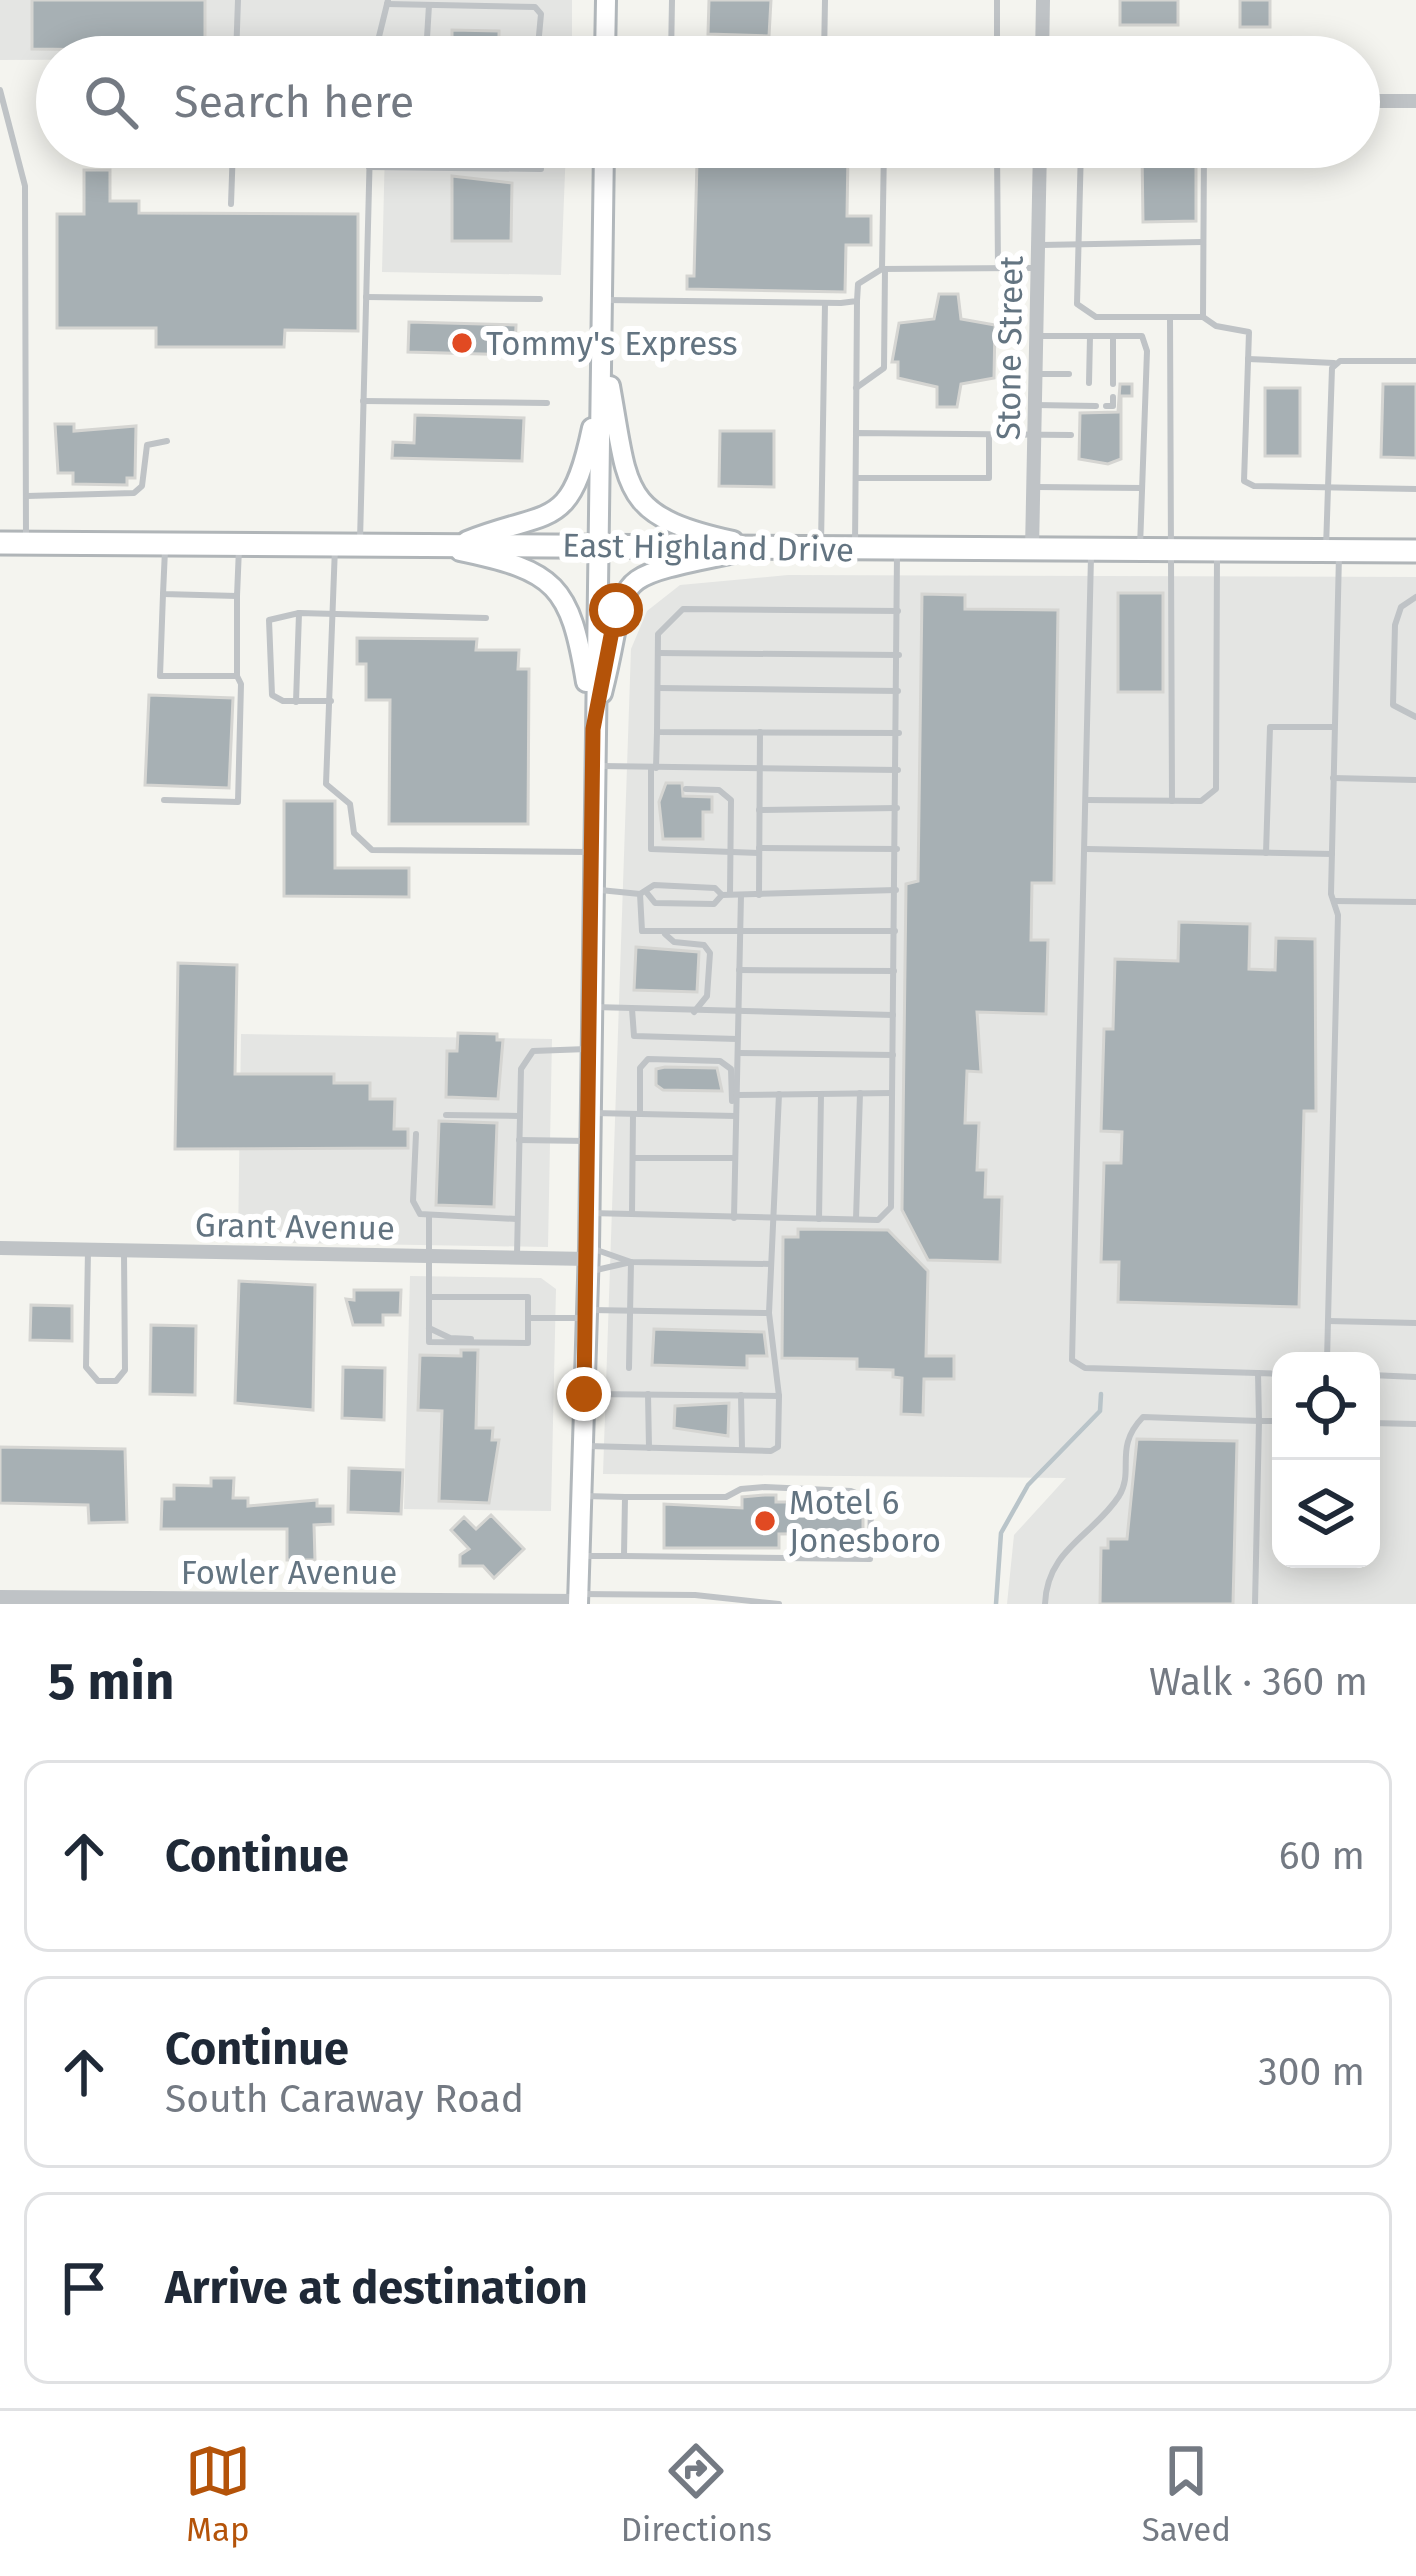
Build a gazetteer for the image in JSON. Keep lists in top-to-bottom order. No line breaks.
{"streets":{"main road":["East Highland Drive"],"street":["Stone Street","Grant Avenue","Fowler Avenue"]},"crossings":[["Stone Street","East Highland Drive"]],"places":["Tommy's Express","Motel 6 Jonesboro"],"page":{"search":"Search here","heading":["5 min","Walk · 360 m"],"list":[["Continue","60 m"],["Continue","South Caraway Road","300 m"],"Arrive at destination"],"nav":["Map","Directions","Saved"]}}
